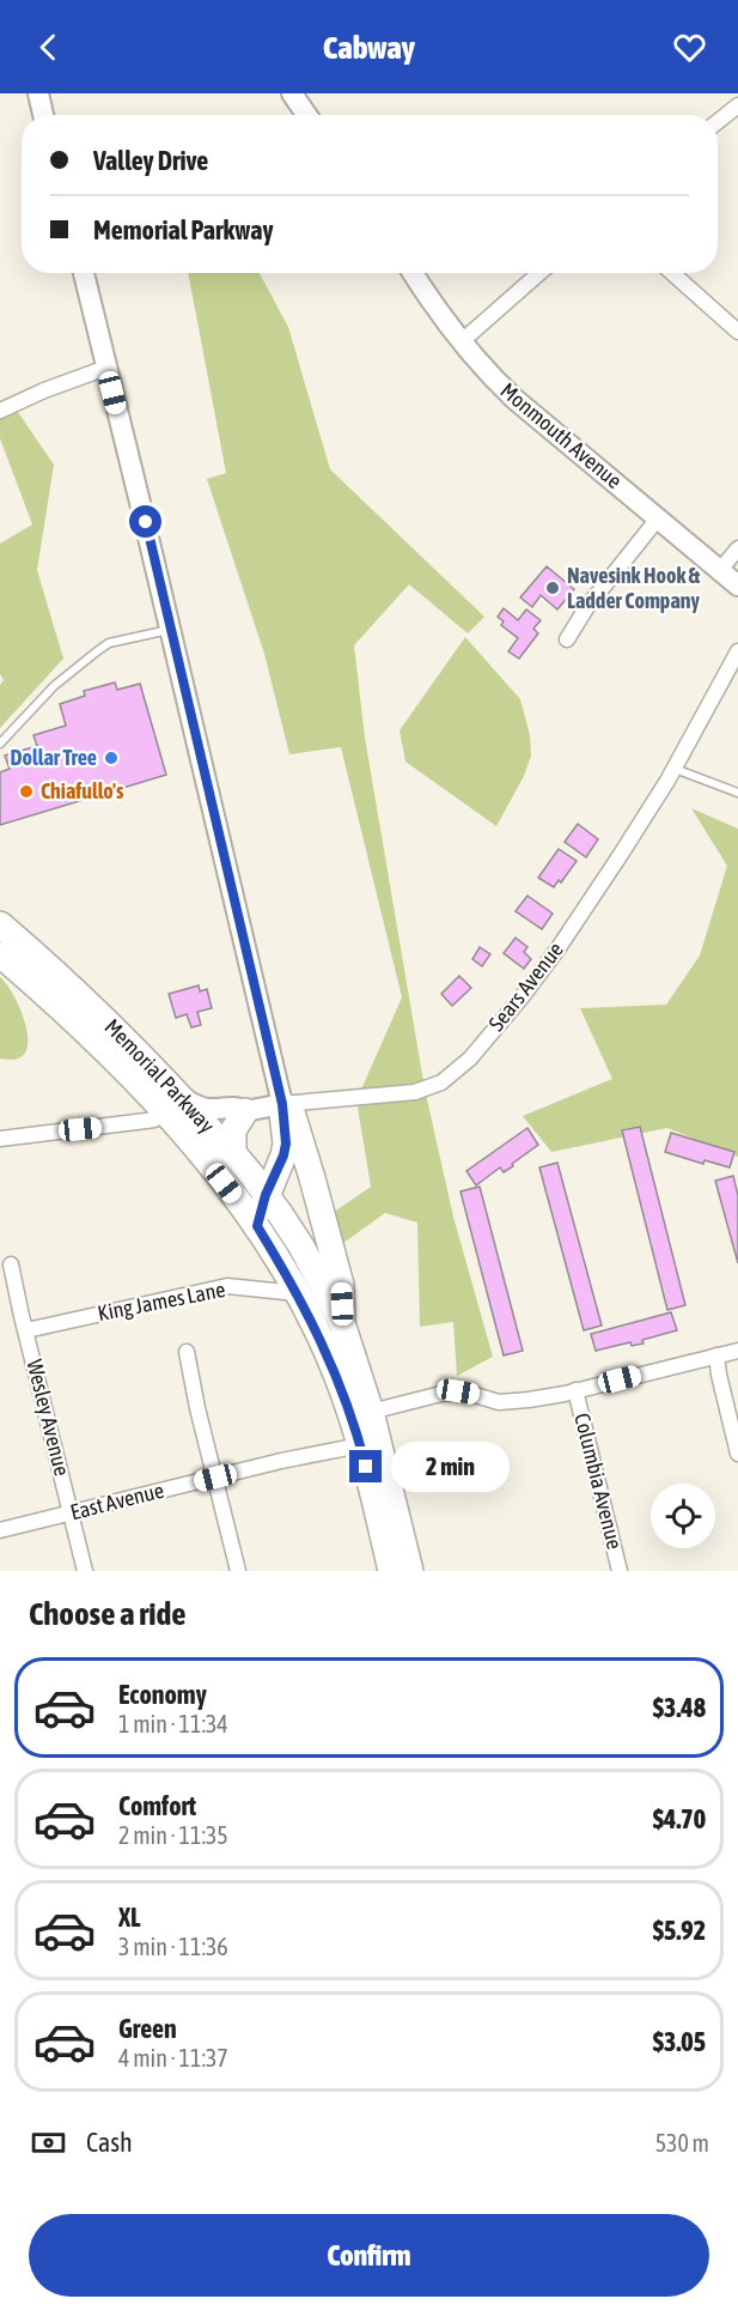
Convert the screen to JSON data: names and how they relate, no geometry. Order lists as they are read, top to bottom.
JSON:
{
  "streets": {
    "highway": ["Memorial Parkway"],
    "street": [
      "Monmouth Avenue",
      "Sears Avenue",
      "King James Lane",
      "Wesley Avenue",
      "Columbia Avenue",
      "East Avenue"
    ]
  },
  "crossings": [
    ["Sears Avenue", "Memorial Parkway"],
    ["Memorial Parkway", "King James Lane"],
    ["Memorial Parkway", "East Avenue"],
    ["King James Lane", "Wesley Avenue"],
    ["Wesley Avenue", "East Avenue"]
  ],
  "places": ["Navesink Hook & Ladder Company", "Dollar Tree", "Chiafullo's"],
  "page": {
    "header": "Cabway",
    "banner": ["Valley Drive", "Memorial Parkway"],
    "bubble": "2 min",
    "heading": "Choose a ride",
    "list": [
      {
        "name": "Economy",
        "note": "1 min · 11:34",
        "value": "$3.48"
      },
      {
        "name": "Comfort",
        "note": "2 min · 11:35",
        "value": "$4.70"
      },
      {
        "name": "XL",
        "note": "3 min · 11:36",
        "value": "$5.92"
      },
      {
        "name": "Green",
        "note": "4 min · 11:37",
        "value": "$3.05"
      }
    ],
    "pay": ["Cash", "530 m"],
    "buttons": "Confirm"
  }
}
